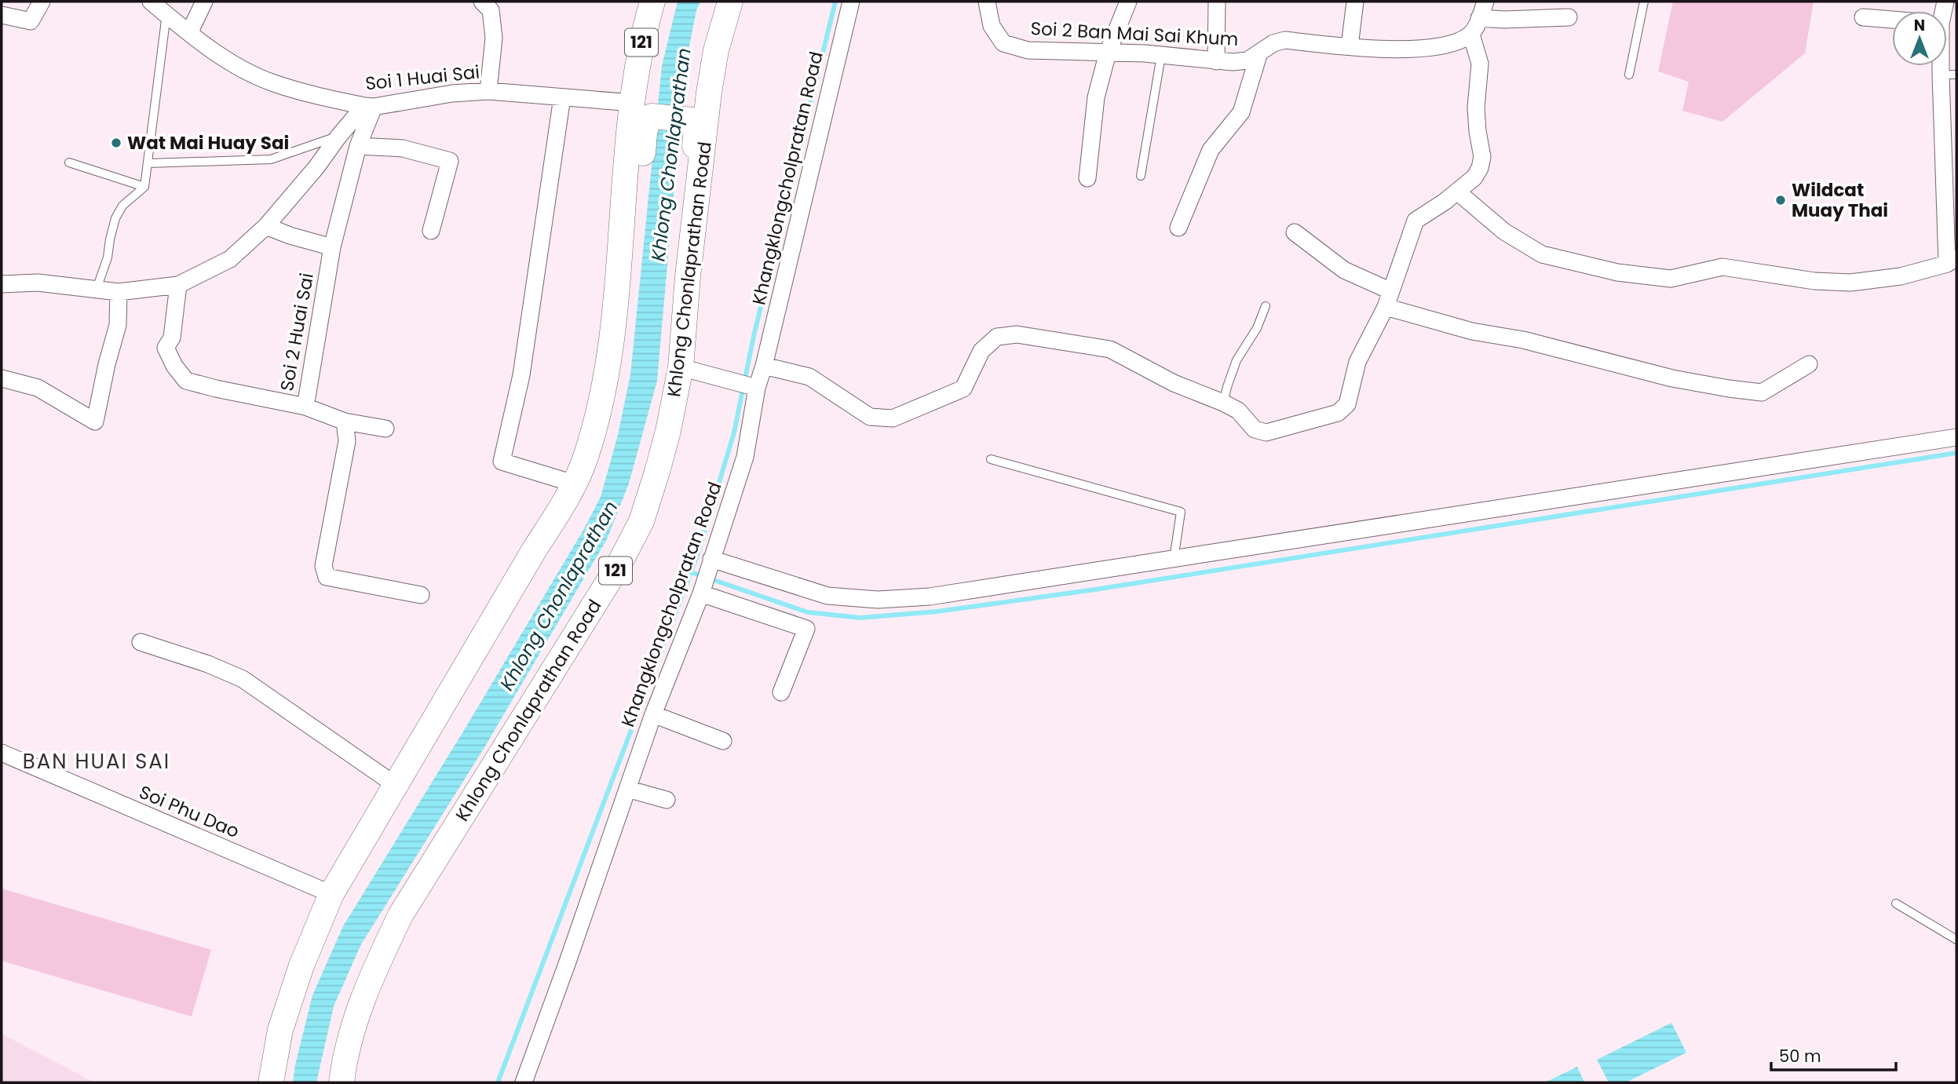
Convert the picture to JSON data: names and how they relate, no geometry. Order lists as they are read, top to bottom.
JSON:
{
  "streets": {
    "main road": ["121", "Khlong Chonlaprathan Road"],
    "street": [
      "Soi 2 Ban Mai Sai Khum",
      "Soi 1 Huai Sai",
      "Khangklongcholpratan Road",
      "Soi 2 Huai Sai",
      "Soi Phu Dao"
    ]
  },
  "crossings": [
    ["121", "Soi 1 Huai Sai"],
    ["121", "Soi Phu Dao"],
    ["Soi 1 Huai Sai", "Soi 2 Huai Sai"]
  ],
  "districts": ["BAN HUAI SAI"],
  "water": ["Khlong Chonlaprathan"],
  "places": ["Wat Mai Huay Sai", "Wildcat Muay Thai"],
  "scale_bar": "50 m",
  "north": "top"
}
